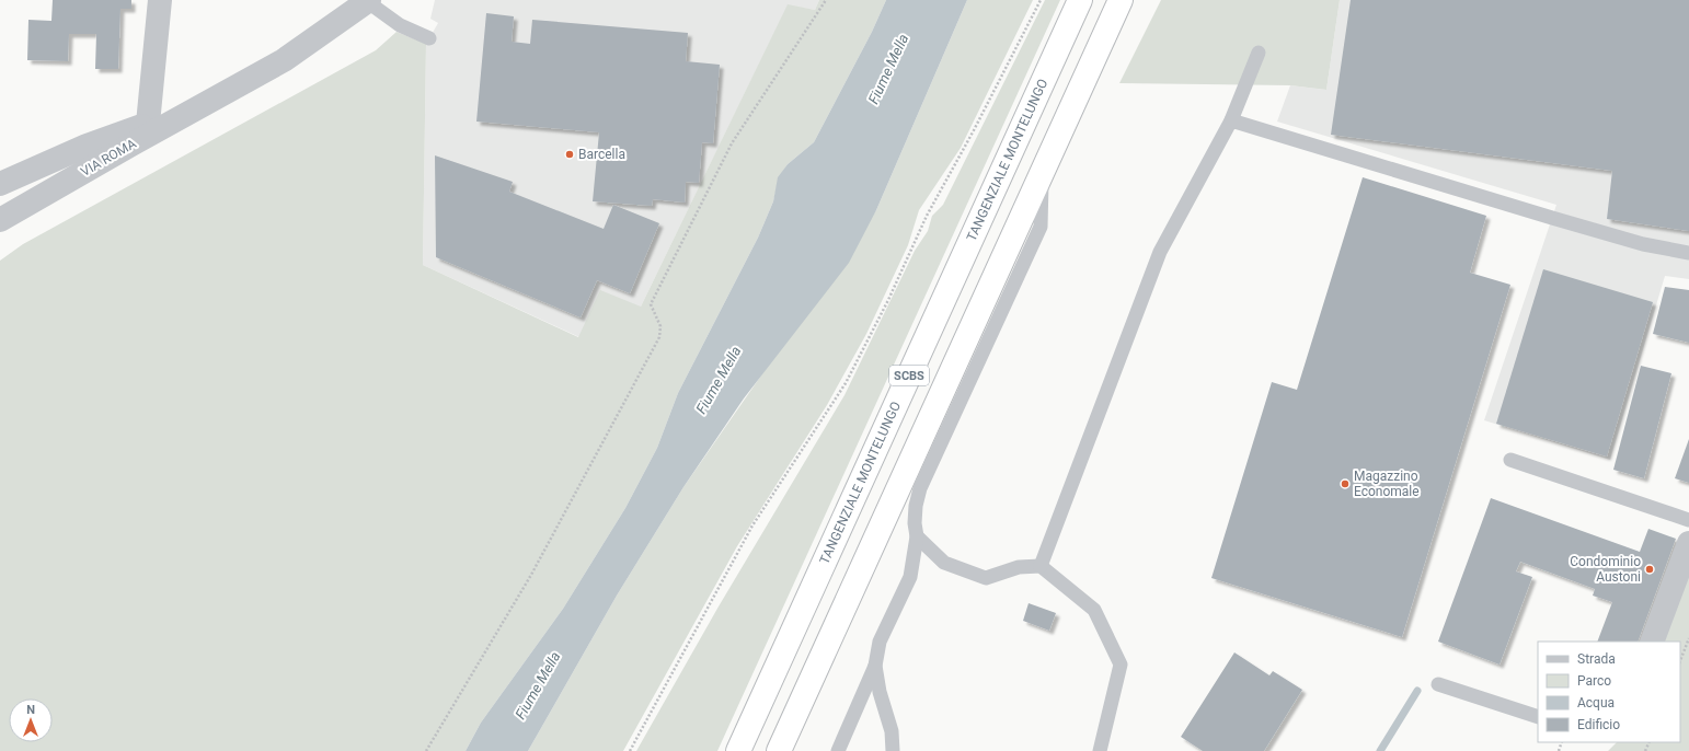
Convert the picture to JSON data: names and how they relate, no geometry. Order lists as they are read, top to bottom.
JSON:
{
  "streets": {
    "highway": ["TANGENZIALE MONTELUNGO", "SCBS"],
    "street": ["VIA ROMA"]
  },
  "water": ["Fiume Mella"],
  "places": ["Barcella", "Magazzino Economale", "Condominio Austoni"],
  "legend": [
    "Strada",
    "Parco",
    "Acqua",
    "Edificio"
  ],
  "north": "top"
}
